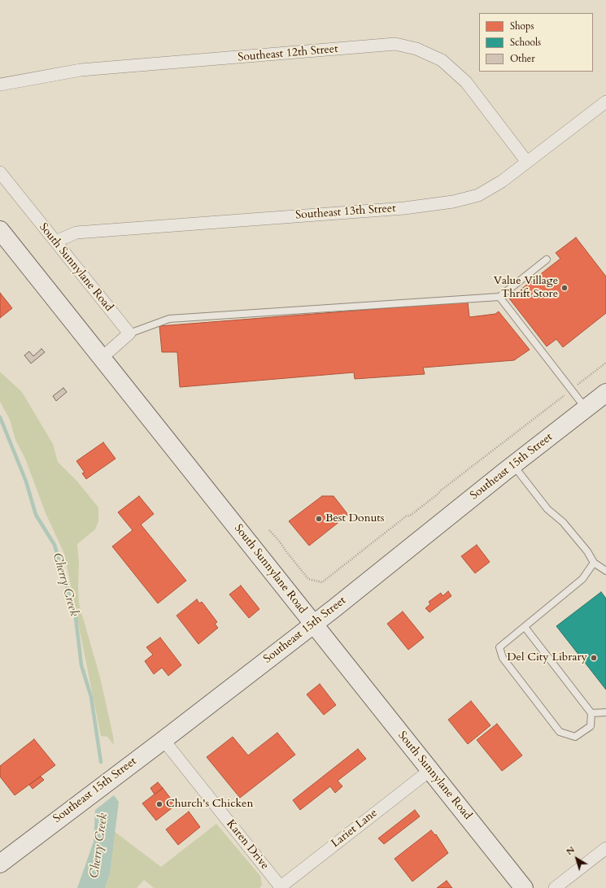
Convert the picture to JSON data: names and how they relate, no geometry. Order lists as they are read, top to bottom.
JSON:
{
  "streets": {
    "main road": ["South Sunnylane Road", "Southeast 15th Street"],
    "street": [
      "Southeast 12th Street",
      "Southeast 13th Street",
      "Lariet Lane",
      "Karen Drive"
    ]
  },
  "crossings": [
    ["Southeast 12th Street", "Southeast 13th Street"],
    ["Southeast 13th Street", "South Sunnylane Road"],
    ["South Sunnylane Road", "Southeast 15th Street"],
    ["South Sunnylane Road", "Lariet Lane"],
    ["Southeast 15th Street", "Karen Drive"],
    ["Lariet Lane", "Karen Drive"]
  ],
  "water": ["Cherry Creek"],
  "places": [
    "Value Village Thrift Store",
    "Best Donuts",
    "Del City Library",
    "Church's Chicken"
  ],
  "legend": ["Shops", "Schools", "Other"],
  "north": "top left"
}
